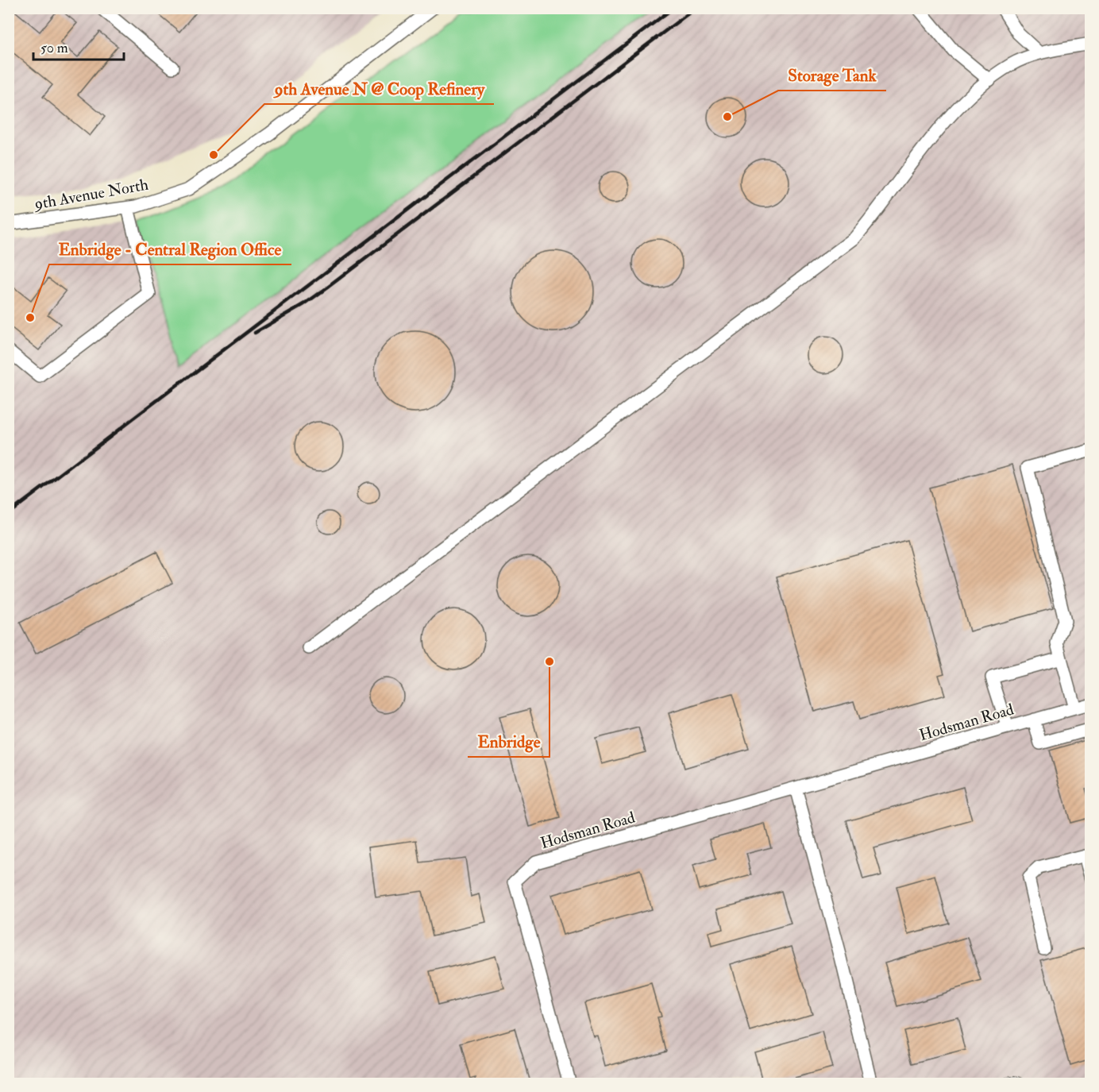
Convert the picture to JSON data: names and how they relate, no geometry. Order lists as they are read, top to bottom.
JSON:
{
  "streets": {
    "street": ["9th Avenue North", "Hodsman Road"]
  },
  "places": [
    "Storage Tank",
    "9th Avenue N @ Coop Refinery",
    "Enbridge - Central Region Office",
    "Enbridge"
  ],
  "scale_bar": "50 m"
}
